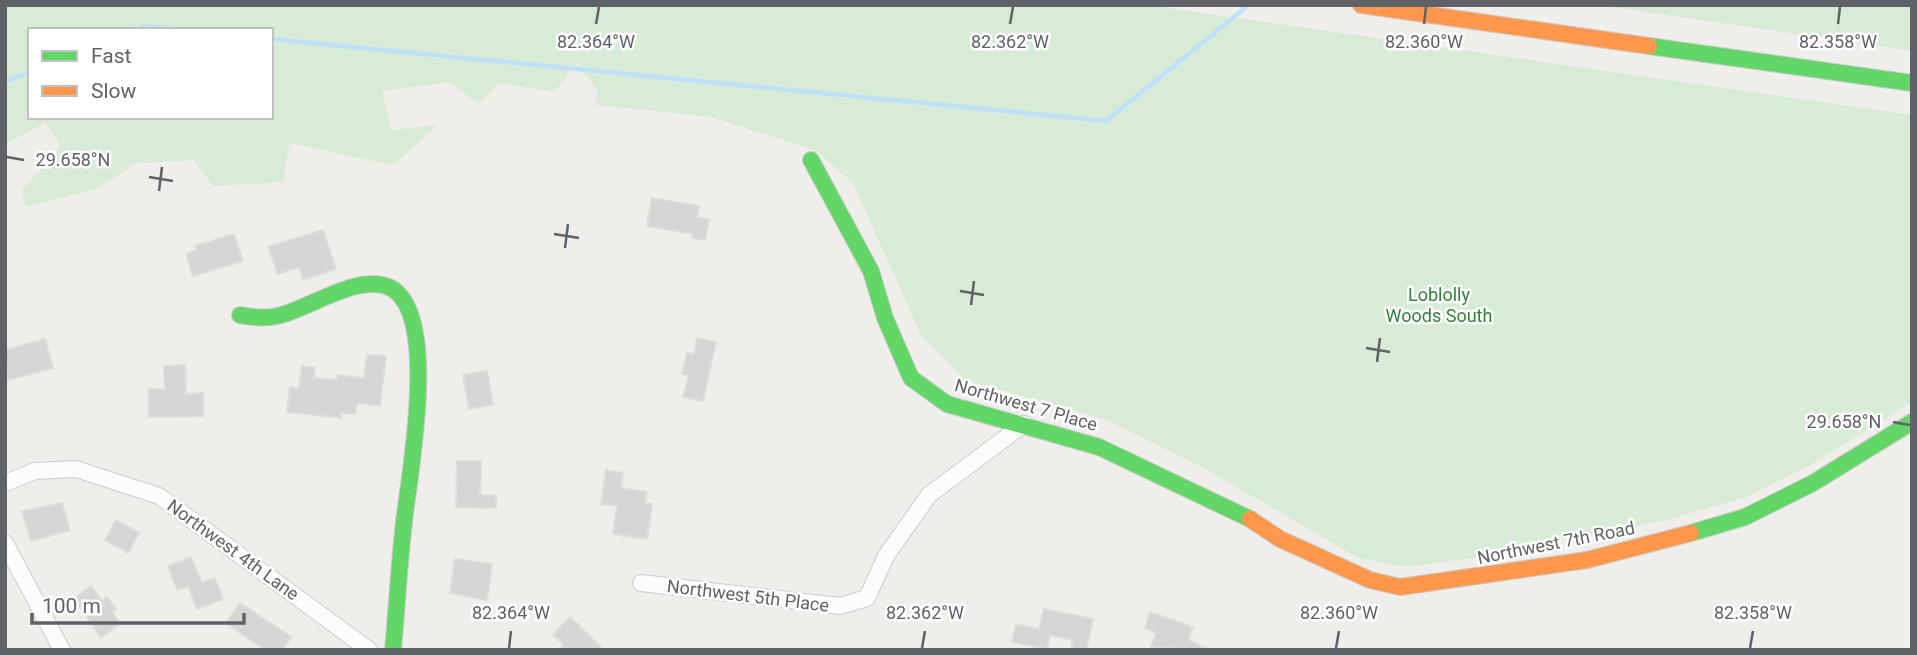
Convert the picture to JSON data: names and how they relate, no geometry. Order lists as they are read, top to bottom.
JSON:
{
  "streets": {
    "street": [
      "Northwest 7 Place",
      "Northwest 7th Road",
      "Northwest 4th Lane",
      "Northwest 5th Place"
    ]
  },
  "crossings": [
    ["Northwest 7 Place", "Northwest 7th Road"],
    ["Northwest 7 Place", "Northwest 5th Place"]
  ],
  "parks": ["Loblolly Woods South"],
  "legend": ["Fast", "Slow"],
  "scale_bar": "100 m",
  "coordinates": [
    "82.364°W",
    "82.362°W",
    "82.360°W",
    "82.358°W",
    "29.658°N"
  ]
}
